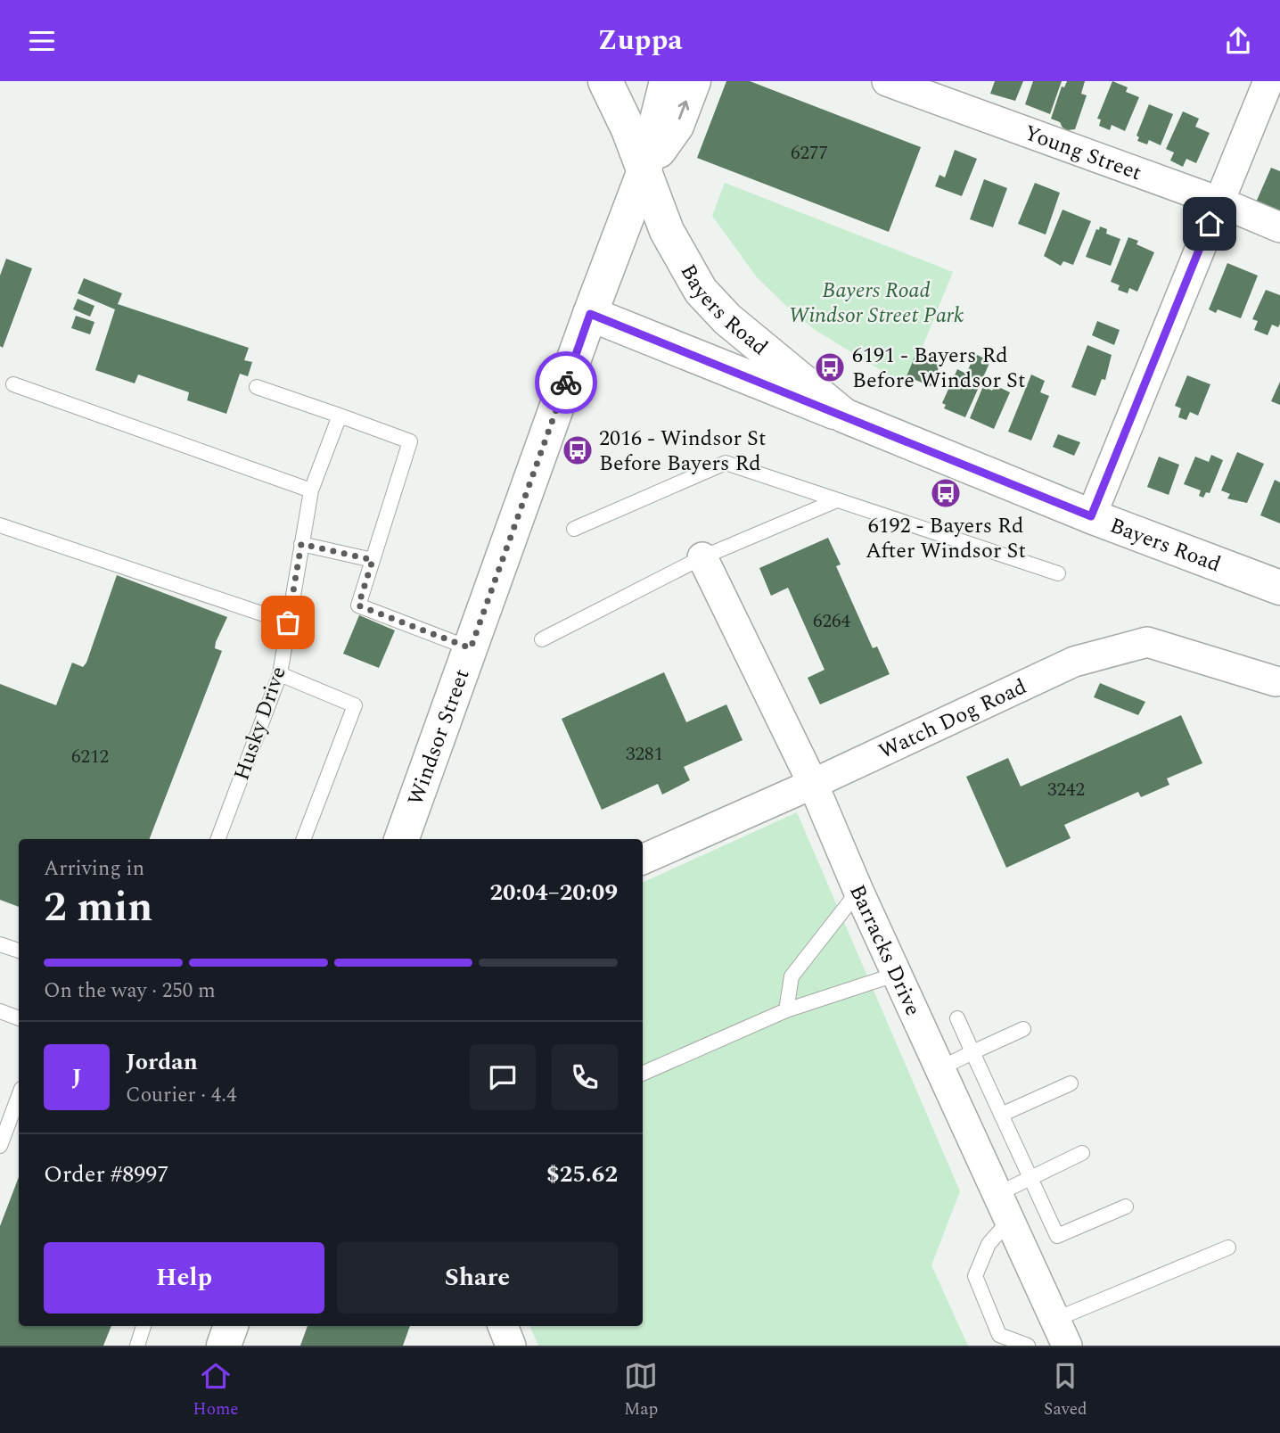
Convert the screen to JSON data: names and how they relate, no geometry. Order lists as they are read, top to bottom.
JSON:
{
  "streets": {
    "street": [
      "Young Street",
      "Bayers Road",
      "Watch Dog Road",
      "Windsor Street",
      "Barracks Drive"
    ],
    "lane": ["Husky Drive"]
  },
  "crossings": [
    ["Bayers Road", "Windsor Street"],
    ["Watch Dog Road", "Barracks Drive"]
  ],
  "parks": ["Bayers Road Windsor Street Park"],
  "places": {
    "bus stop": ["6191 - Bayers Rd Before Windsor St", "2016 - Windsor St Before Bayers Rd", "6192 - Bayers Rd After Windsor St"]
  },
  "house_numbers": [
    "6277",
    "6264",
    "3281",
    "6212",
    "3242"
  ],
  "page": {
    "header": "Zuppa",
    "heading": ["2 min", "Arriving in", "20:04–20:09"],
    "panel": [
      "Jordan",
      "Courier · 4.4",
      "Order #8997",
      "$25.62"
    ],
    "bar": "On the way · 250 m",
    "round": "J",
    "buttons": ["Help", "Share"],
    "tabs": ["Home", "Map", "Saved"]
  }
}
